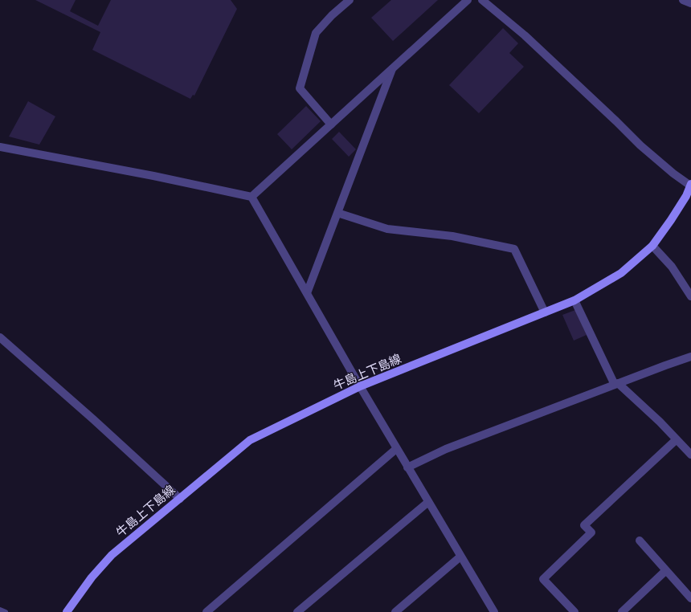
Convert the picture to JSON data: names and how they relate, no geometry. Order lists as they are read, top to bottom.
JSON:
{
  "streets": {
    "main road": ["牛島上下島線"]
  }
}
